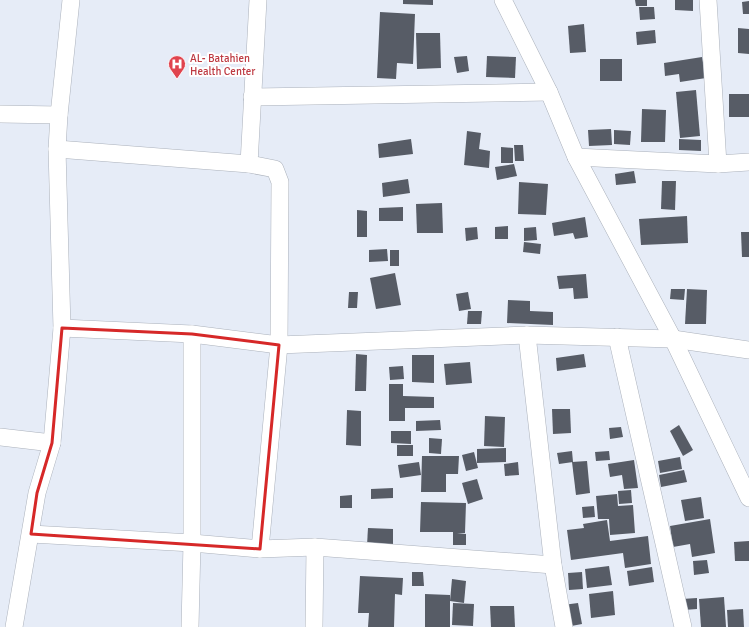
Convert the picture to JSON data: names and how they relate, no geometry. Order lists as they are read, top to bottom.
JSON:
{
  "places": {
    "hospital": ["AL- Batahien Health Center"]
  }
}
